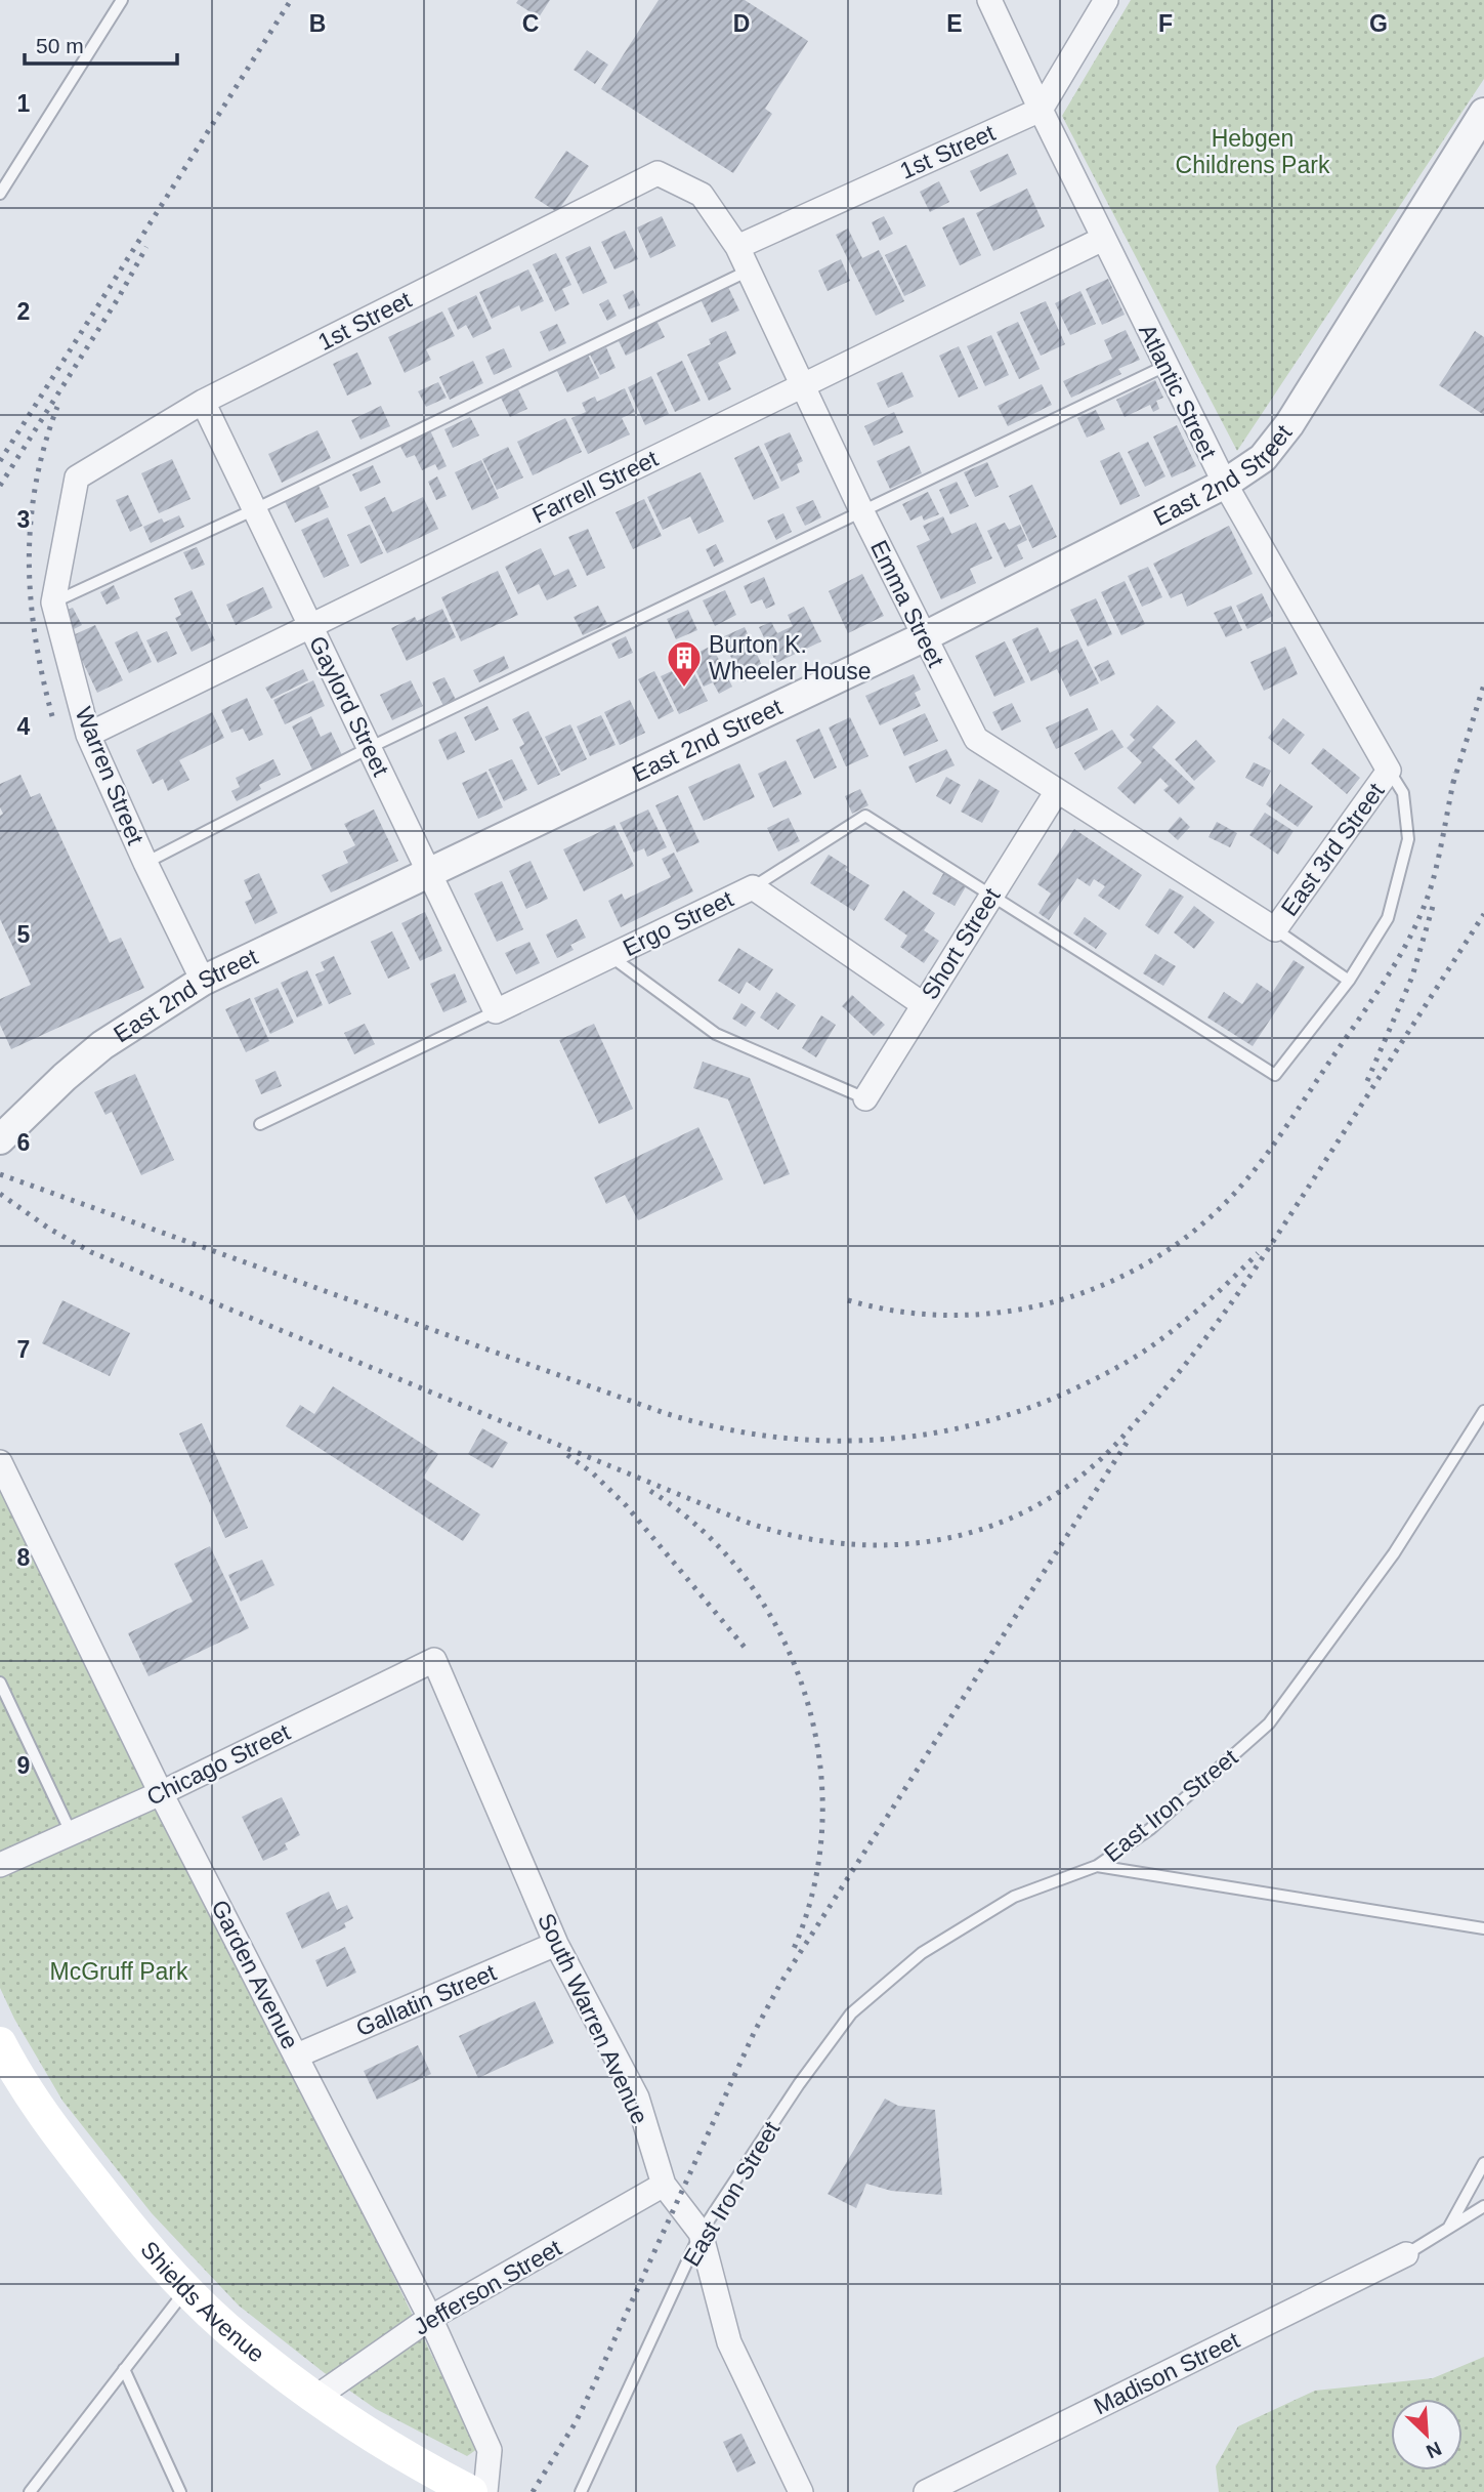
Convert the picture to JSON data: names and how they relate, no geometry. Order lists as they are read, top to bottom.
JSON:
{
  "streets": {
    "main road": ["Shields Avenue"],
    "street": [
      "1st Street",
      "Atlantic Street",
      "East 2nd Street",
      "Farrell Street",
      "Emma Street",
      "Gaylord Street",
      "Warren Street",
      "East 3rd Street",
      "Ergo Street",
      "Short Street",
      "Chicago Street",
      "Garden Avenue",
      "Gallatin Street",
      "South Warren Avenue",
      "Jefferson Street",
      "Madison Street"
    ],
    "lane": ["East Iron Street"]
  },
  "crossings": [
    ["1st Street", "Atlantic Street"],
    ["1st Street", "Emma Street"],
    ["1st Street", "Gaylord Street"],
    ["1st Street", "Warren Street"],
    ["Atlantic Street", "East 2nd Street"],
    ["Atlantic Street", "Farrell Street"],
    ["Atlantic Street", "East 3rd Street"],
    ["East 2nd Street", "Emma Street"],
    ["East 2nd Street", "Gaylord Street"],
    ["East 2nd Street", "Warren Street"],
    ["Farrell Street", "Emma Street"],
    ["Farrell Street", "Gaylord Street"],
    ["Farrell Street", "Warren Street"],
    ["Emma Street", "East 3rd Street"],
    ["Emma Street", "Short Street"],
    ["Gaylord Street", "Ergo Street"],
    ["Ergo Street", "Short Street"],
    ["Chicago Street", "Garden Avenue"],
    ["Chicago Street", "South Warren Avenue"],
    ["East Iron Street", "South Warren Avenue"],
    ["Garden Avenue", "Gallatin Street"],
    ["Garden Avenue", "Jefferson Street"],
    ["Gallatin Street", "South Warren Avenue"],
    ["South Warren Avenue", "Jefferson Street"],
    ["Jefferson Street", "Shields Avenue"]
  ],
  "parks": ["Hebgen Childrens Park", "McGruff Park"],
  "places": {
    "building": ["Burton K. Wheeler House"]
  },
  "scale_bar": "50 m",
  "north": "bottom right",
  "grid": {
    "columns": [
      "B",
      "C",
      "D",
      "E",
      "F",
      "G"
    ],
    "rows": [
      "1",
      "2",
      "3",
      "4",
      "5",
      "6",
      "7",
      "8",
      "9"
    ]
  }
}
